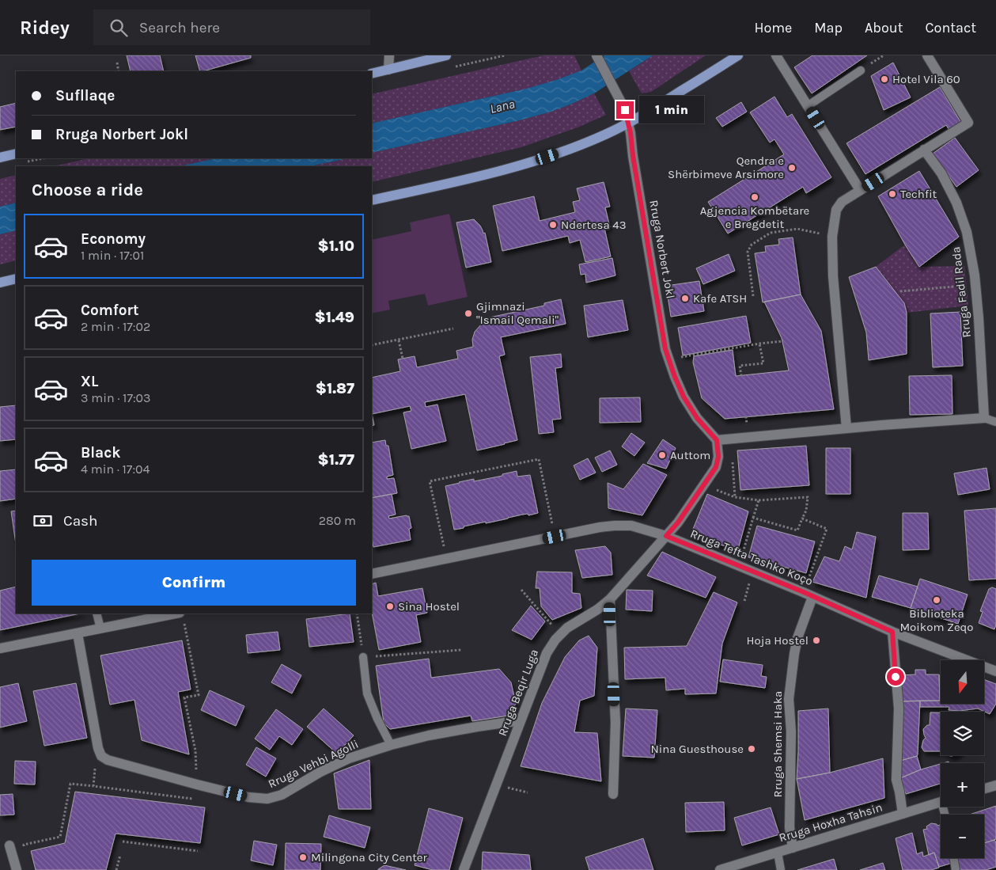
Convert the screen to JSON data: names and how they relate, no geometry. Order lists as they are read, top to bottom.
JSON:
{
  "streets": {
    "street": [
      "Rruga Norbert Jokl",
      "Rruga Fadil Rada",
      "Rruga Tefta Tashko Koço",
      "Rruga Beqir Luga",
      "Rruga Shemsi Haka",
      "Rruga Vehbi Agolli",
      "Rruga Hoxha Tahsin"
    ]
  },
  "crossings": [
    ["Rruga Norbert Jokl", "Rruga Beqir Luga"],
    ["Rruga Tefta Tashko Koço", "Rruga Beqir Luga"],
    ["Rruga Tefta Tashko Koço", "Rruga Shemsi Haka"],
    ["Rruga Beqir Luga", "Rruga Vehbi Agolli"],
    ["Rruga Shemsi Haka", "Rruga Hoxha Tahsin"]
  ],
  "water": ["Lana"],
  "places": [
    "Hotel Vila 60",
    "Qendra e Shërbimeve Arsimore",
    "Techfit",
    "Agjencia Kombëtare e Bregdetit",
    "Ndertesa 43",
    "Kafe ATSH",
    "Gjimnazi \"Ismail Qemali\"",
    "Auttom",
    "Biblioteka Moikom Zeqo",
    "Sina Hostel",
    "Hoja Hostel",
    "Nina Guesthouse",
    "Milingona City Center"
  ],
  "north": "bottom",
  "page": {
    "header": "Ridey",
    "search": "Search here",
    "nav": [
      "Home",
      "Map",
      "About",
      "Contact"
    ],
    "banner": ["Sufllaqe", "Rruga Norbert Jokl"],
    "bubble": "1 min",
    "heading": "Choose a ride",
    "list": [
      {
        "name": "Economy",
        "note": "1 min · 17:01",
        "value": "$1.10"
      },
      {
        "name": "Comfort",
        "note": "2 min · 17:02",
        "value": "$1.49"
      },
      {
        "name": "XL",
        "note": "3 min · 17:03",
        "value": "$1.87"
      },
      {
        "name": "Black",
        "note": "4 min · 17:04",
        "value": "$1.77"
      }
    ],
    "pay": ["Cash", "280 m"],
    "buttons": "Confirm",
    "map_buttons": ["+", "−"]
  }
}
